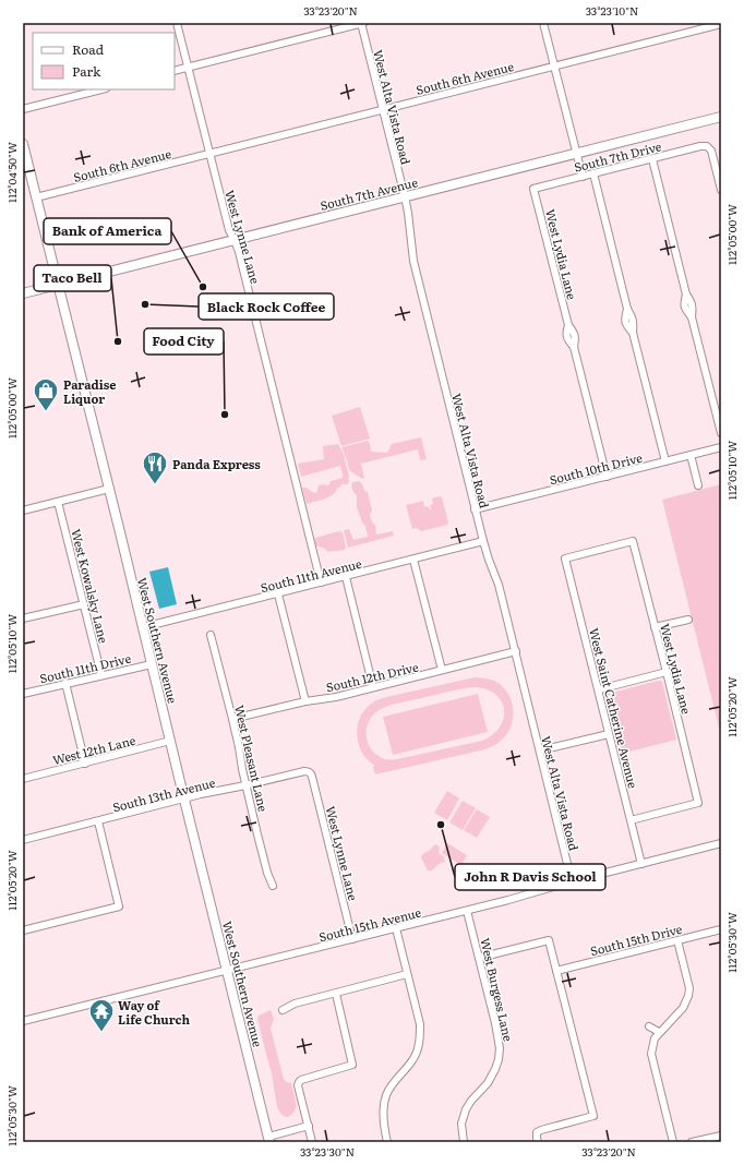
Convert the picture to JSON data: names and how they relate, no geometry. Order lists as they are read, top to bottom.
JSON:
{
  "streets": {
    "main road": ["South 7th Avenue", "West Southern Avenue"],
    "street": [
      "South 6th Avenue",
      "West Alta Vista Road",
      "South 7th Drive",
      "West Lynne Lane",
      "West Lydia Lane",
      "South 10th Drive",
      "South 11th Avenue",
      "West Kowalsky Lane",
      "South 11th Drive",
      "South 12th Drive",
      "West Saint Catherine Avenue",
      "West 12th Lane",
      "West Pleasant Lane",
      "South 13th Avenue",
      "South 15th Avenue",
      "South 15th Drive",
      "West Burgess Lane"
    ]
  },
  "crossings": [
    ["South 6th Avenue", "West Alta Vista Road"],
    ["South 6th Avenue", "West Lynne Lane"],
    ["South 6th Avenue", "West Southern Avenue"],
    ["West Alta Vista Road", "South 7th Avenue"],
    ["West Alta Vista Road", "South 10th Drive"],
    ["West Alta Vista Road", "South 11th Avenue"],
    ["West Alta Vista Road", "South 12th Drive"],
    ["West Alta Vista Road", "South 15th Avenue"],
    ["South 7th Drive", "West Lydia Lane"],
    ["South 7th Avenue", "West Lynne Lane"],
    ["South 7th Avenue", "West Southern Avenue"],
    ["West Lynne Lane", "South 11th Avenue"],
    ["West Lynne Lane", "South 13th Avenue"],
    ["West Lynne Lane", "South 15th Avenue"],
    ["West Lydia Lane", "South 10th Drive"],
    ["West Lydia Lane", "West Saint Catherine Avenue"],
    ["South 11th Avenue", "West Southern Avenue"],
    ["West Kowalsky Lane", "South 11th Drive"],
    ["West Southern Avenue", "South 11th Drive"],
    ["West Southern Avenue", "West 12th Lane"],
    ["West Southern Avenue", "South 13th Avenue"],
    ["West Southern Avenue", "South 15th Avenue"],
    ["South 12th Drive", "West Pleasant Lane"],
    ["West Saint Catherine Avenue", "South 15th Avenue"],
    ["West Pleasant Lane", "South 13th Avenue"],
    ["South 15th Avenue", "West Burgess Lane"]
  ],
  "places": {
    "other": [
      "Bank of America",
      "Black Rock Coffee",
      "Taco Bell",
      "Food City",
      "John R Davis School"
    ],
    "shop": ["Paradise Liquor"],
    "restaurant": ["Panda Express"],
    "temple": ["Way of Life Church"]
  },
  "legend": ["Road", "Park"],
  "coordinates": [
    "33°23'20\"N",
    "33°23'10\"N",
    "112°04'50\"W",
    "112°05'00\"W",
    "112°05'10\"W",
    "112°05'20\"W",
    "112°05'30\"W",
    "33°23'30\"N"
  ]
}
